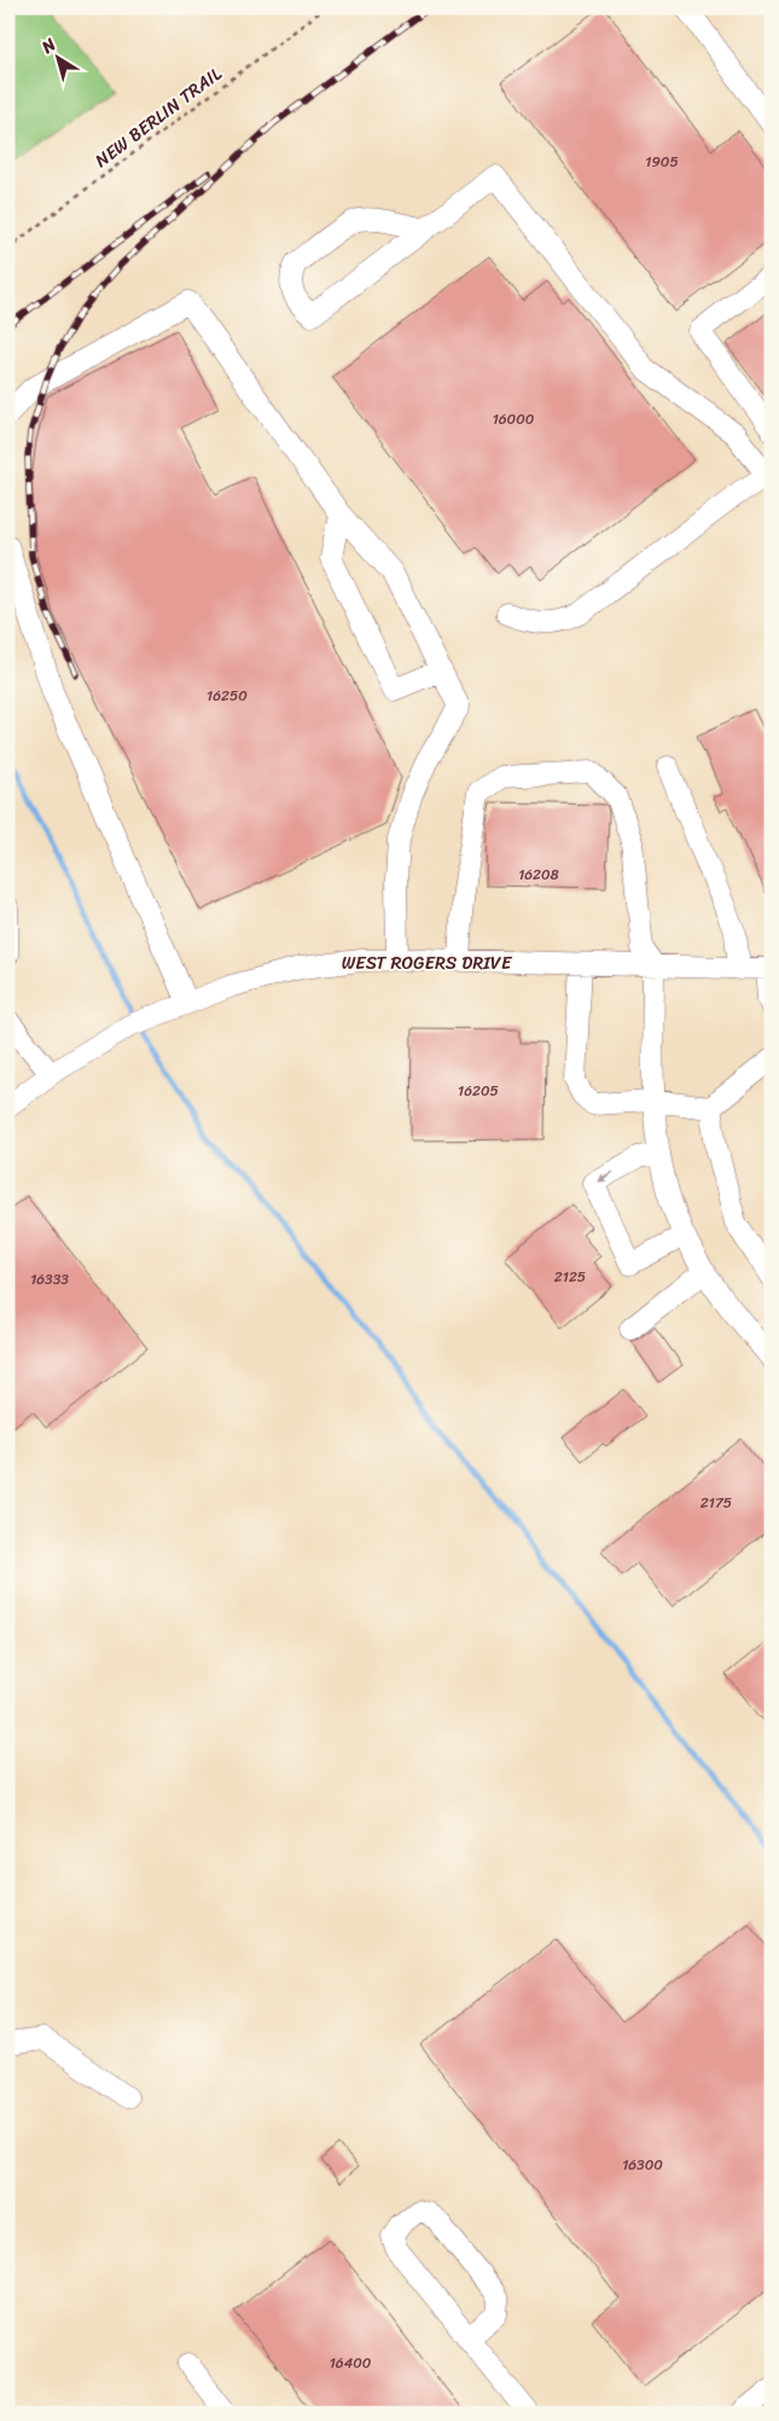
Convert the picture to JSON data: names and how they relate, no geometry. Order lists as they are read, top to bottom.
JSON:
{
  "streets": {
    "street": ["WEST ROGERS DRIVE"],
    "path": ["NEW BERLIN TRAIL"]
  },
  "house_numbers": [
    "1905",
    "16000",
    "16250",
    "16208",
    "16205",
    "2125",
    "16333",
    "2175",
    "16300",
    "16400"
  ],
  "north": "top left"
}
